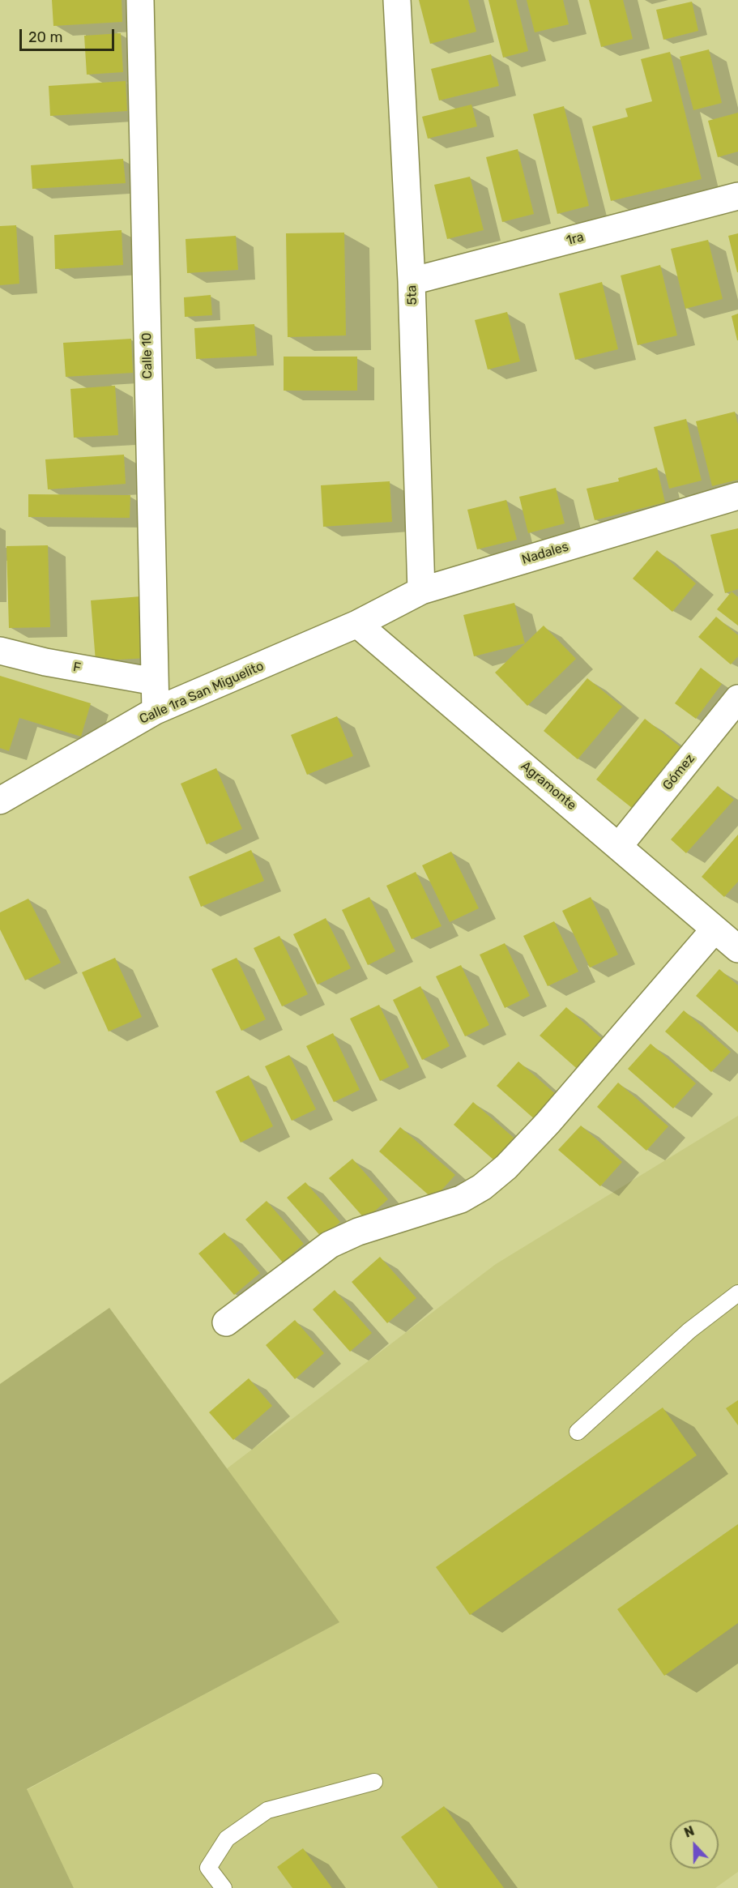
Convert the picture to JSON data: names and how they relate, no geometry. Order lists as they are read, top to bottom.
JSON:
{
  "streets": {
    "street": [
      "1ra",
      "5ta",
      "Calle 10",
      "Nadales",
      "F",
      "Calle 1ra San Miguelito",
      "Gómez",
      "Agramonte"
    ]
  },
  "crossings": [
    ["1ra", "5ta"],
    ["5ta", "Nadales"],
    ["Calle 10", "F"],
    ["Calle 10", "Calle 1ra San Miguelito"],
    ["Nadales", "Calle 1ra San Miguelito"],
    ["Nadales", "Agramonte"],
    ["Calle 1ra San Miguelito", "Agramonte"],
    ["Gómez", "Agramonte"]
  ],
  "scale_bar": "20 m",
  "north": "top"
}
